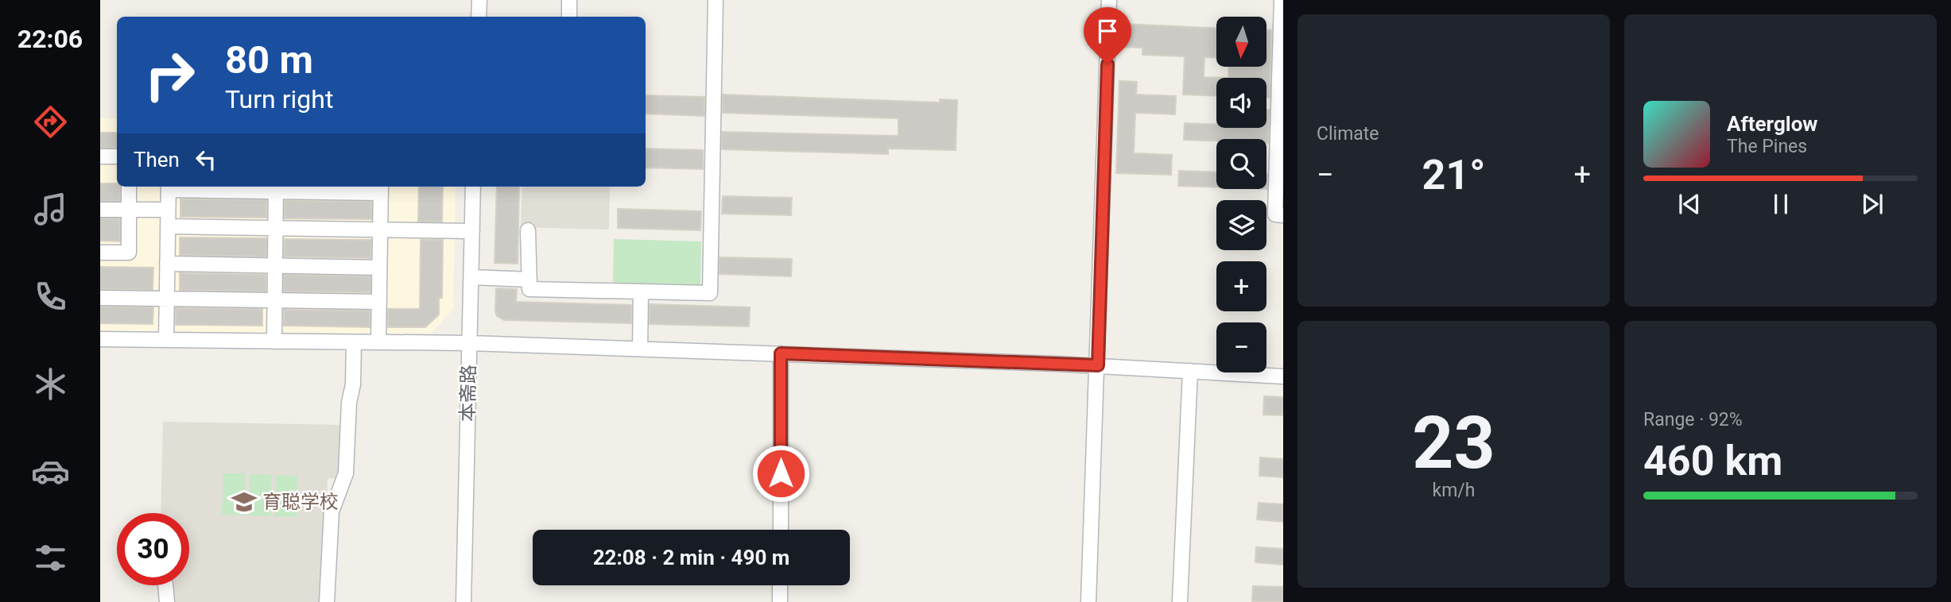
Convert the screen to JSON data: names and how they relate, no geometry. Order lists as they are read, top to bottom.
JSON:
{
  "streets": {
    "street": ["本斋路"]
  },
  "places": {
    "school or university": ["育聪学校"]
  },
  "north": "bottom",
  "page": {
    "tabs": "22:06",
    "tile": [
      "Climate",
      ["23", "km/h"],
      ["Range · 92%", "460 km"]
    ],
    "map_buttons": ["+", "−"],
    "turn": ["80 m", "Turn right"],
    "song": ["Afterglow", "The Pines"],
    "then": "Then",
    "heat": ["−", "21°", "+"],
    "limit": "30",
    "trip": "22:08 · 2 min · 490 m"
  }
}
